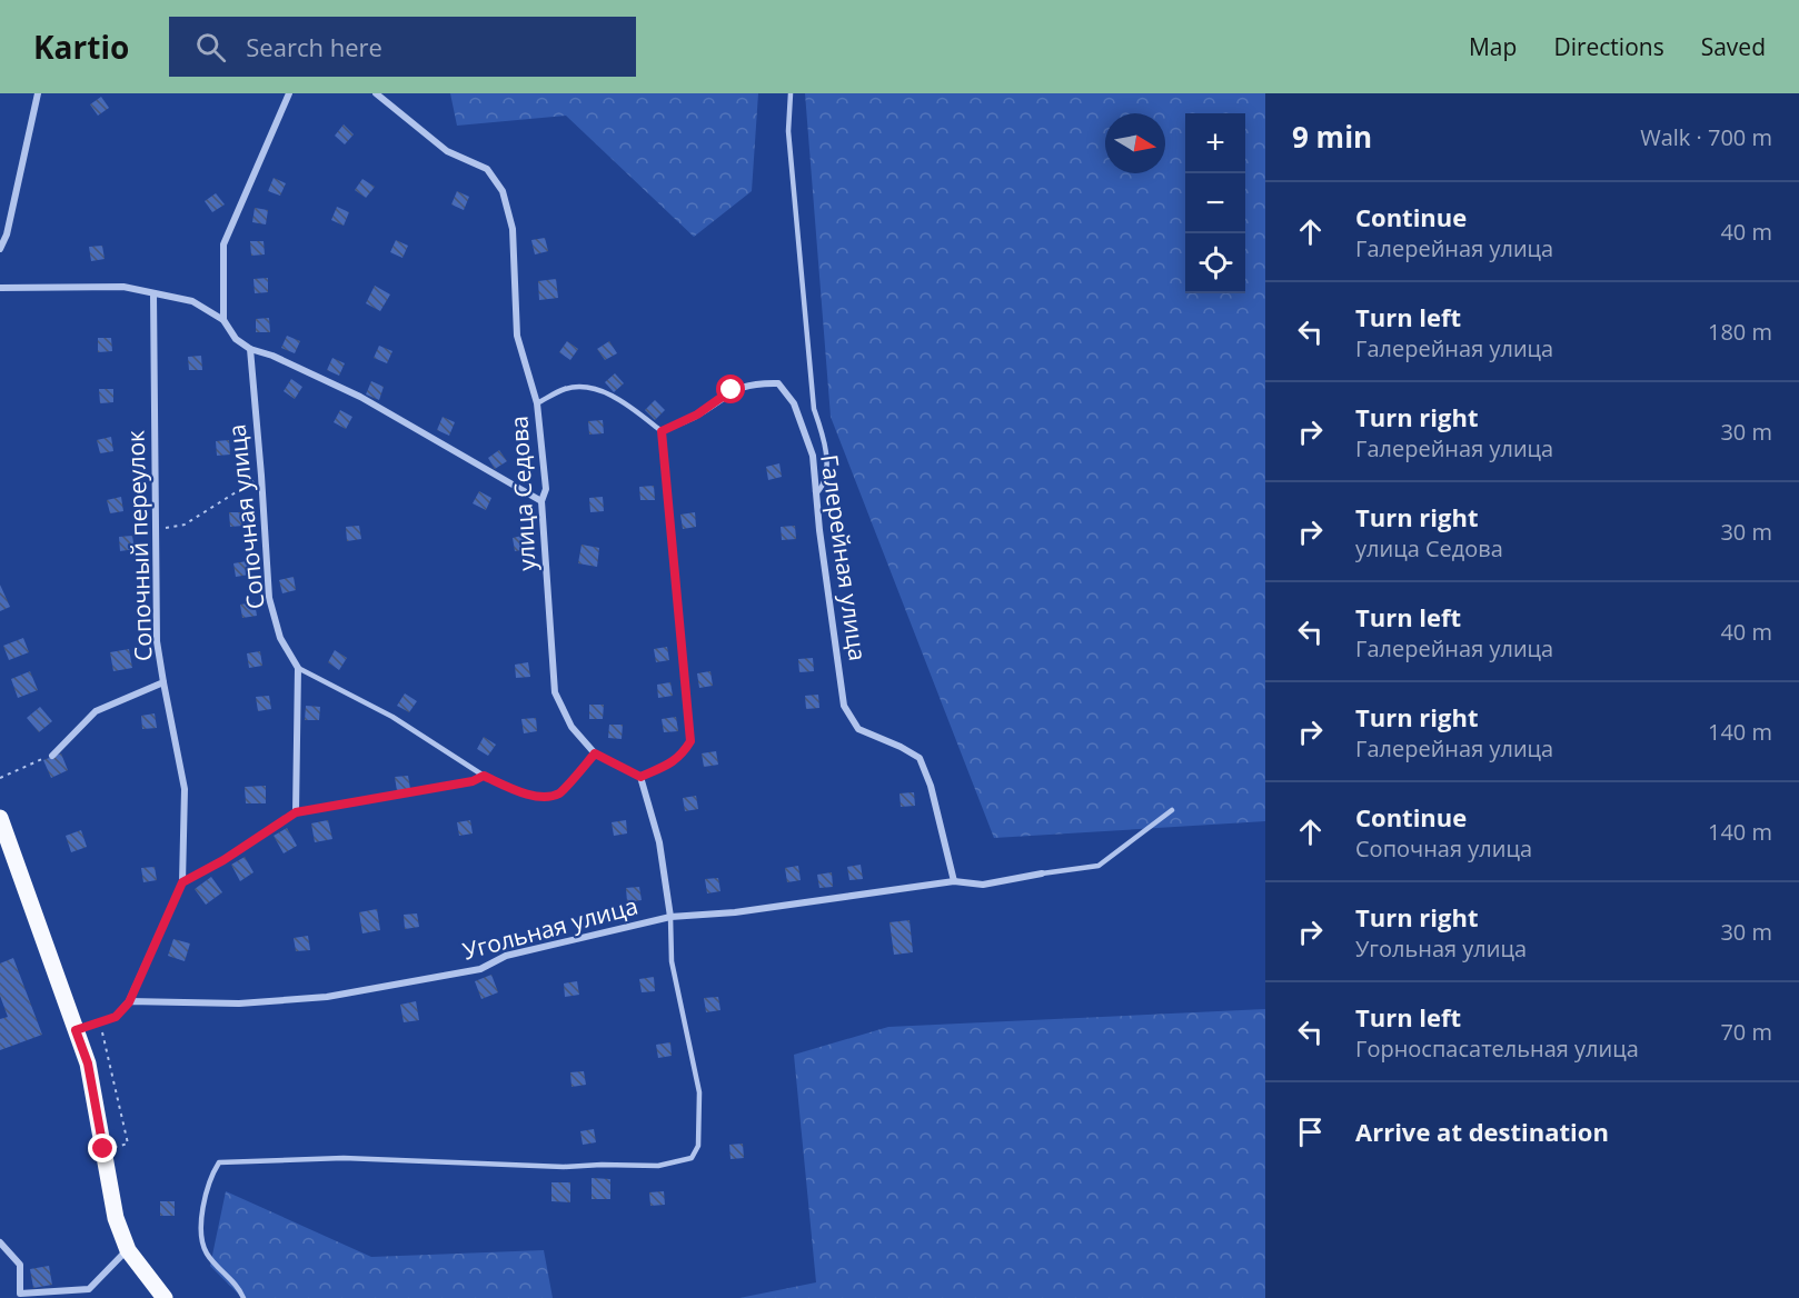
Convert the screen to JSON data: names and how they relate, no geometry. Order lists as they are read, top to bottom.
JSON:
{
  "streets": {
    "street": [
      "улица Седова",
      "Сопочная улица",
      "Сопочный переулок",
      "Галерейная улица",
      "Угольная улица"
    ]
  },
  "crossings": [
    ["Галерейная улица", "Угольная улица"]
  ],
  "north": "right",
  "page": {
    "header": "Kartio",
    "search": "Search here",
    "nav": ["Map", "Directions", "Saved"],
    "heading": ["9 min", "Walk · 700 m"],
    "map_buttons": ["+", "−"],
    "list": [
      ["Continue", "Галерейная улица", "40 m"],
      ["Turn left", "Галерейная улица", "180 m"],
      ["Turn right", "Галерейная улица", "30 m"],
      ["Turn right", "улица Седова", "30 m"],
      ["Turn left", "Галерейная улица", "40 m"],
      ["Turn right", "Галерейная улица", "140 m"],
      ["Continue", "Сопочная улица", "140 m"],
      ["Turn right", "Угольная улица", "30 m"],
      ["Turn left", "Горноспасательная улица", "70 m"],
      "Arrive at destination"
    ]
  }
}
